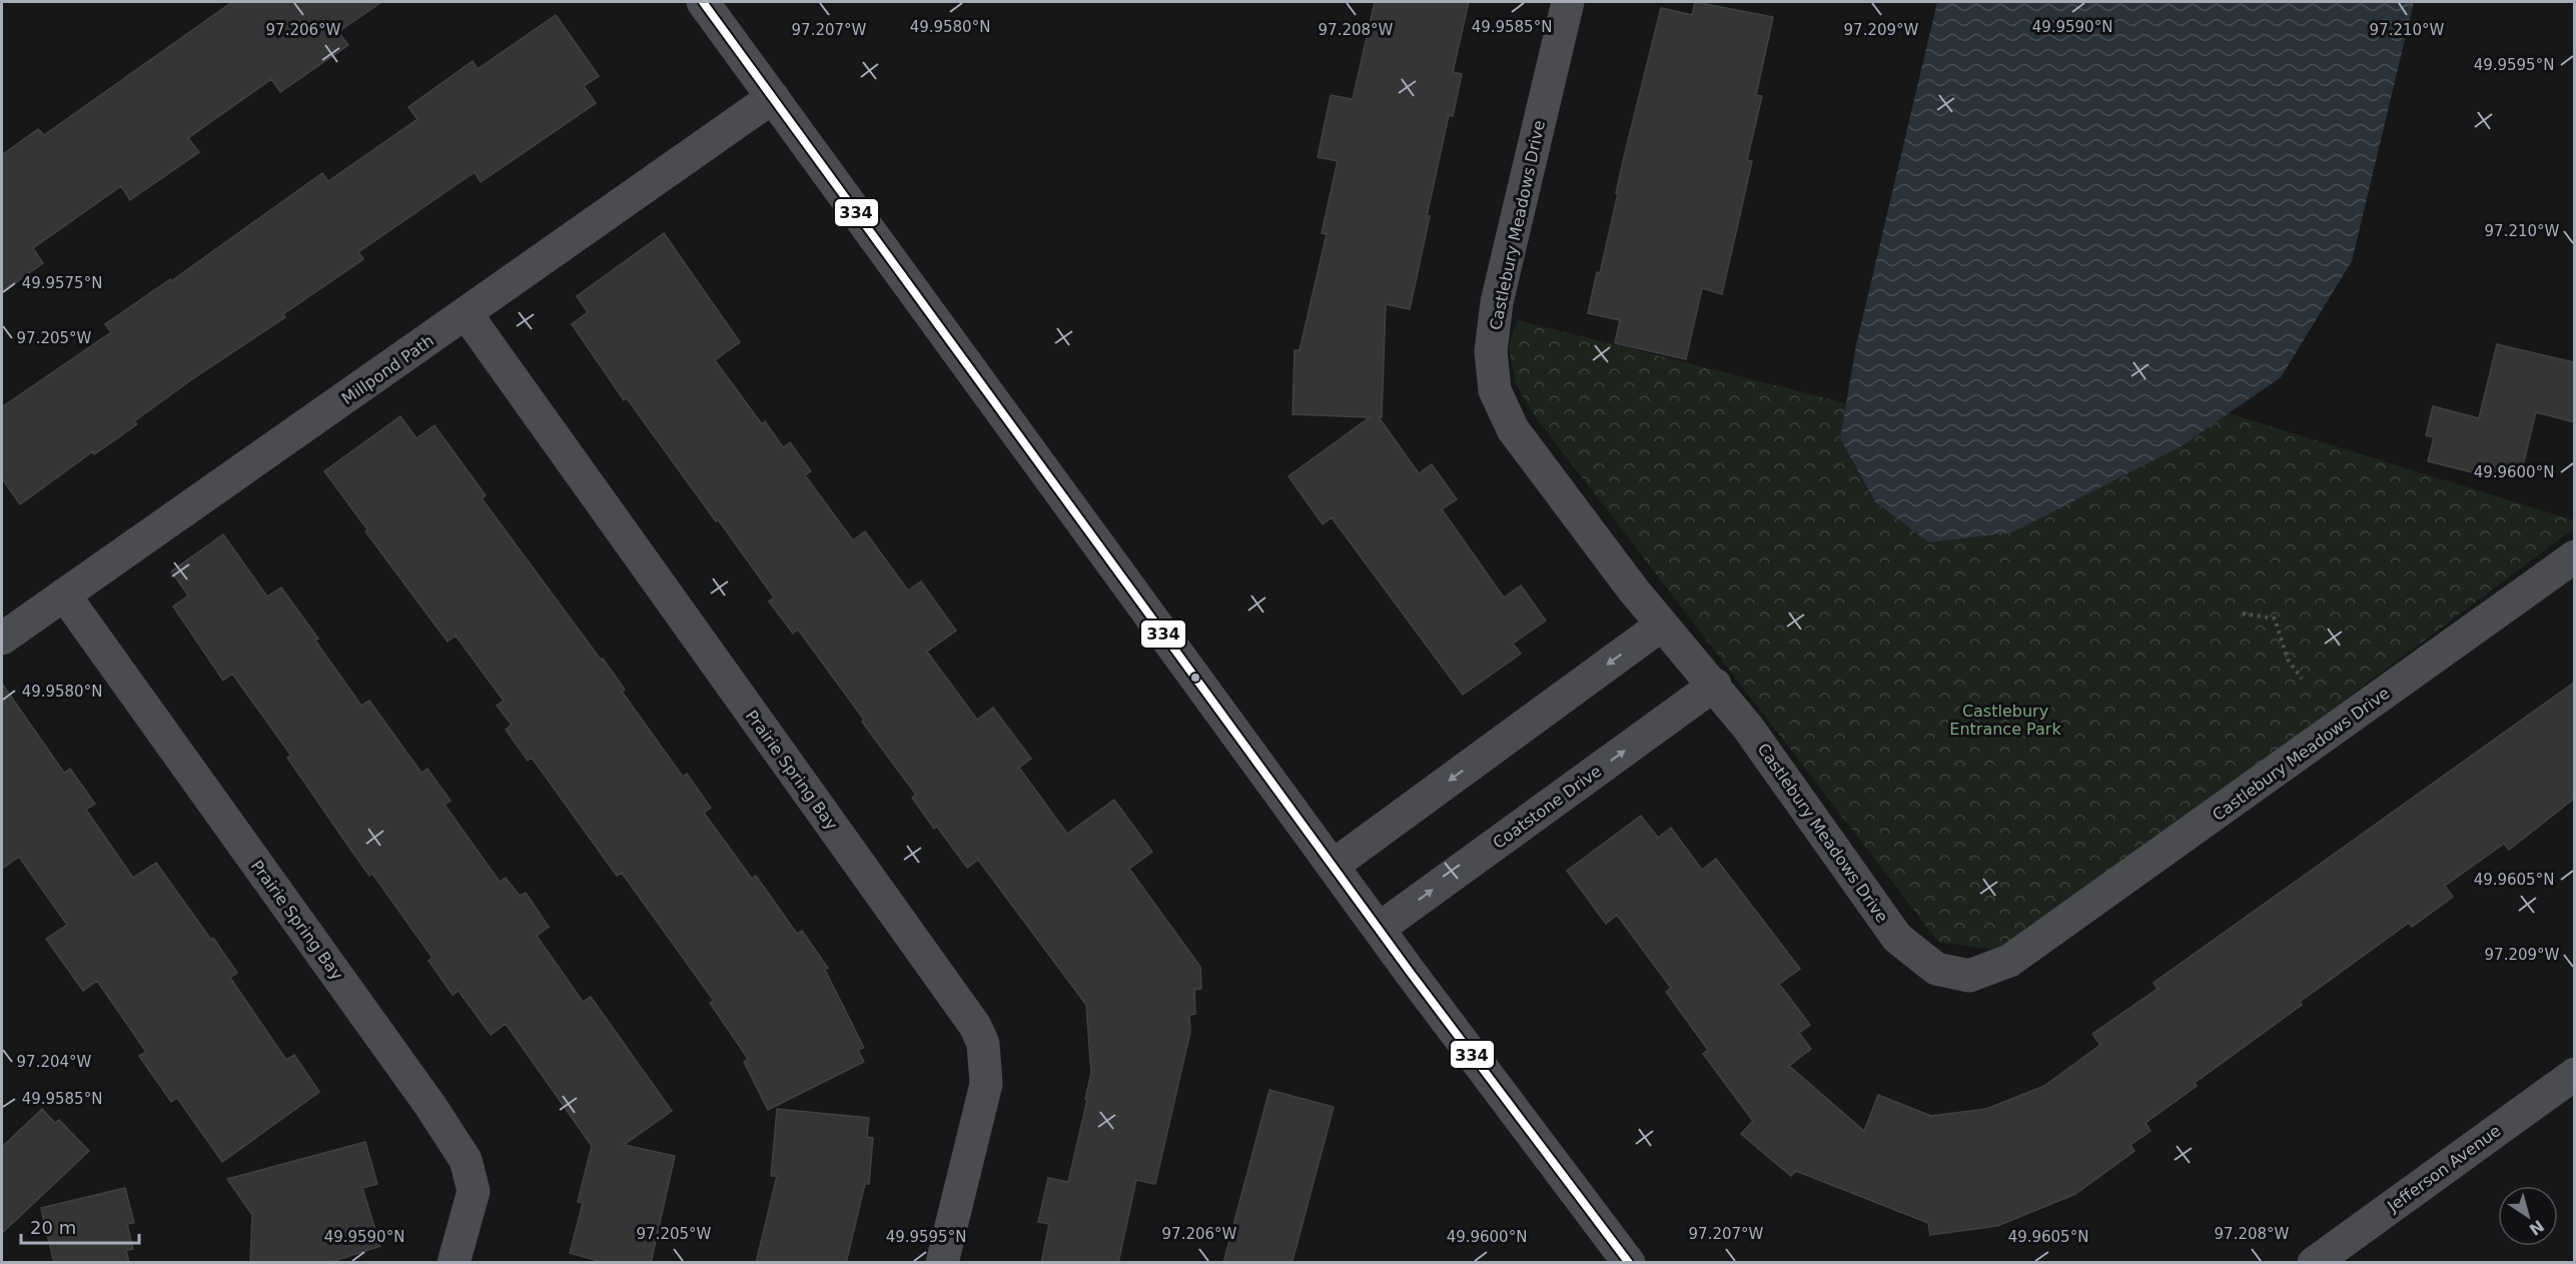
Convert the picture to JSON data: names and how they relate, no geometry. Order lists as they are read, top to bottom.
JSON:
{
  "streets": {
    "street": [
      "Castlebury Meadows Drive",
      "Millpond Path",
      "Prairie Spring Bay",
      "Coatstone Drive",
      "Jefferson Avenue"
    ]
  },
  "crossings": [
    ["Castlebury Meadows Drive", "Coatstone Drive"],
    ["Millpond Path", "Prairie Spring Bay"]
  ],
  "parks": ["Castlebury Entrance Park"],
  "lines": ["transit line 334"],
  "scale_bar": "20 m",
  "north": "bottom right",
  "coordinates": [
    "49.9580°N",
    "49.9585°N",
    "49.9590°N",
    "97.206°W",
    "97.207°W",
    "97.208°W",
    "97.209°W",
    "97.210°W",
    "49.9595°N",
    "49.9575°N",
    "97.205°W",
    "49.9600°N",
    "49.9605°N",
    "97.204°W"
  ]
}
